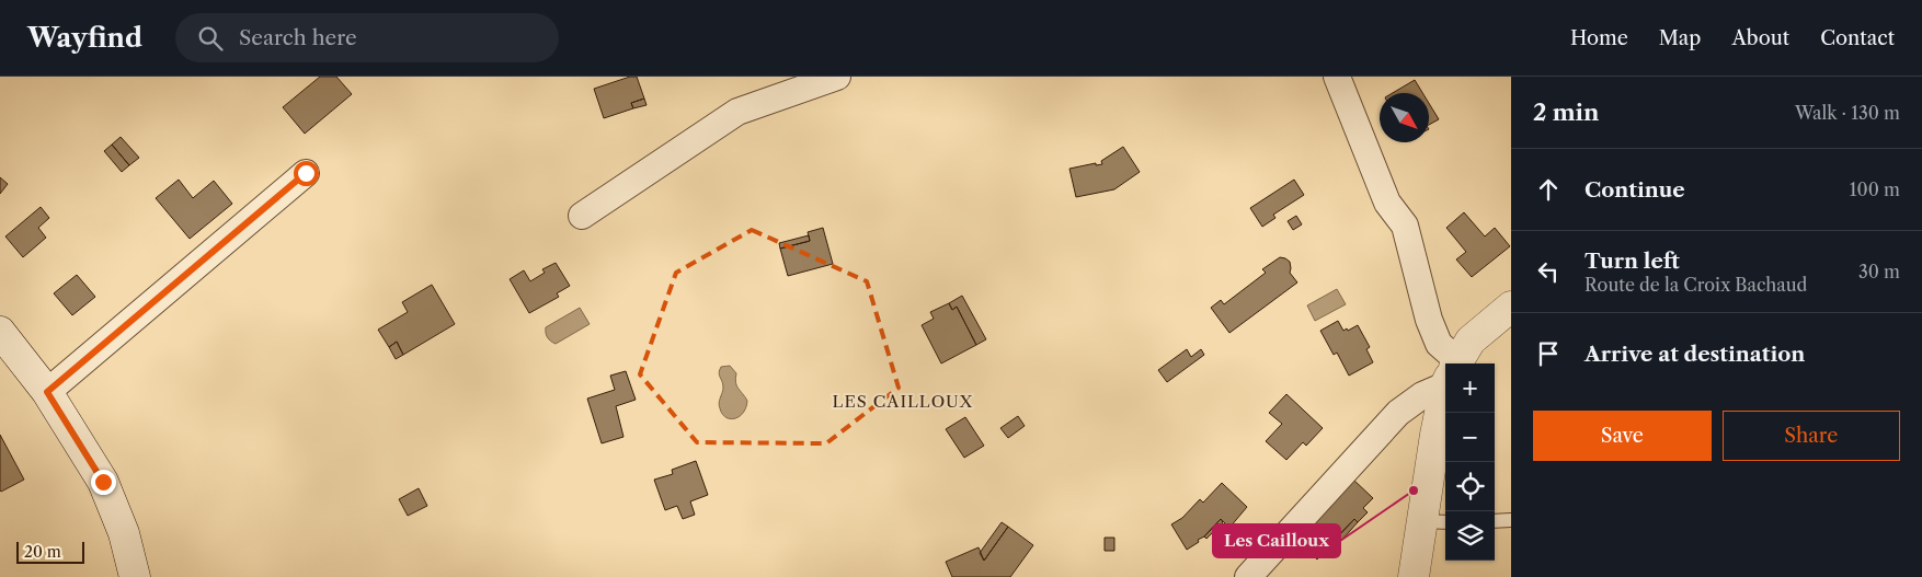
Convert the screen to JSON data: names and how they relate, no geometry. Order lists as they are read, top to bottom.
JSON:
{
  "districts": ["LES CAILLOUX"],
  "places": ["Les Cailloux"],
  "scale_bar": "20 m",
  "north": "bottom right",
  "page": {
    "header": "Wayfind",
    "search": "Search here",
    "nav": [
      "Home",
      "Map",
      "About",
      "Contact"
    ],
    "heading": ["2 min", "Walk · 130 m"],
    "list": [
      ["Continue", "100 m"],
      ["Turn left", "Route de la Croix Bachaud", "30 m"],
      "Arrive at destination"
    ],
    "map_buttons": ["+", "−"],
    "buttons": ["Save", "Share"],
    "scale": "20 m"
  }
}
